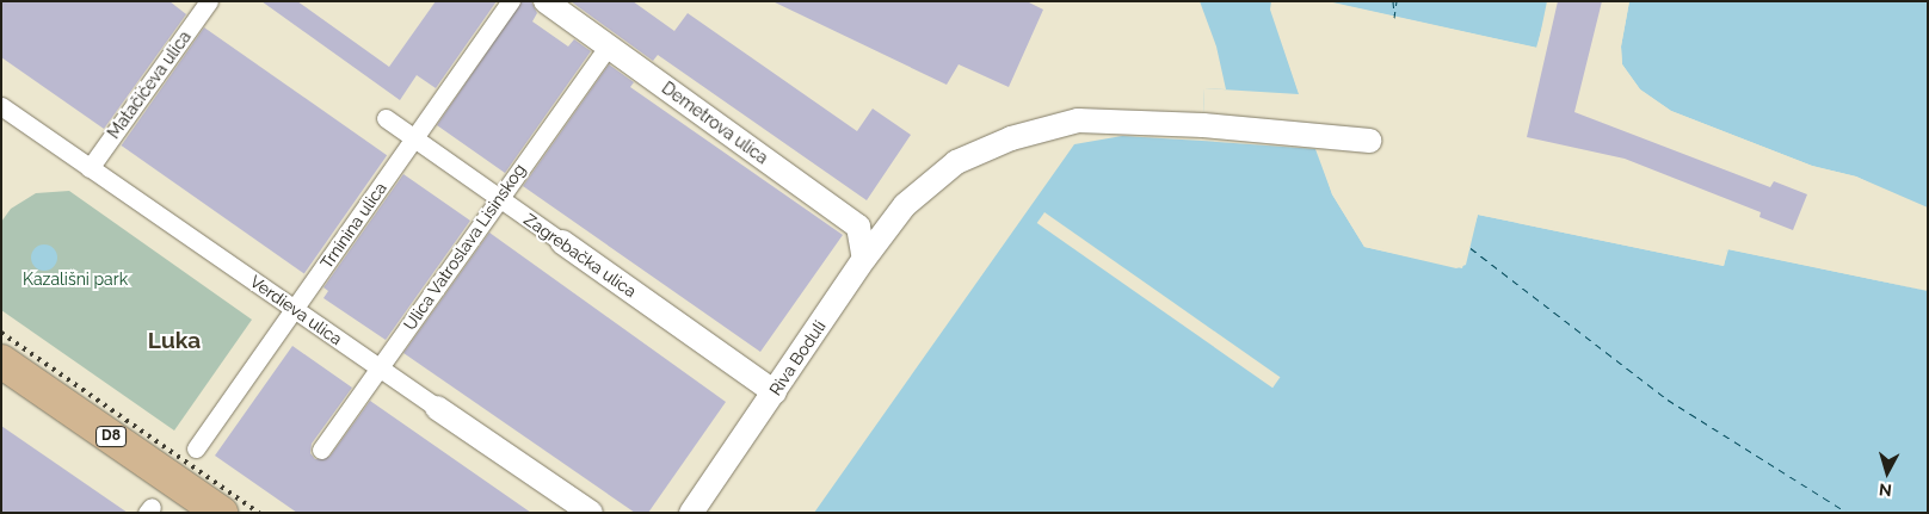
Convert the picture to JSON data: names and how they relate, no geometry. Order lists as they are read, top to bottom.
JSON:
{
  "streets": {
    "main road": ["D8"],
    "street": [
      "Matačićeva ulica",
      "Demetrova ulica",
      "Trninina ulica",
      "Ulica Vatroslava Lisinskog",
      "Zagrebačka ulica",
      "Verdieva ulica",
      "Riva Boduli"
    ]
  },
  "crossings": [
    ["Matačićeva ulica", "Verdieva ulica"],
    ["Demetrova ulica", "Ulica Vatroslava Lisinskog"],
    ["Demetrova ulica", "Riva Boduli"],
    ["Trninina ulica", "Zagrebačka ulica"],
    ["Trninina ulica", "Verdieva ulica"],
    ["Ulica Vatroslava Lisinskog", "Zagrebačka ulica"],
    ["Ulica Vatroslava Lisinskog", "Verdieva ulica"],
    ["Zagrebačka ulica", "Riva Boduli"]
  ],
  "districts": ["Luka"],
  "parks": ["Kazališni park"],
  "north": "bottom"
}
